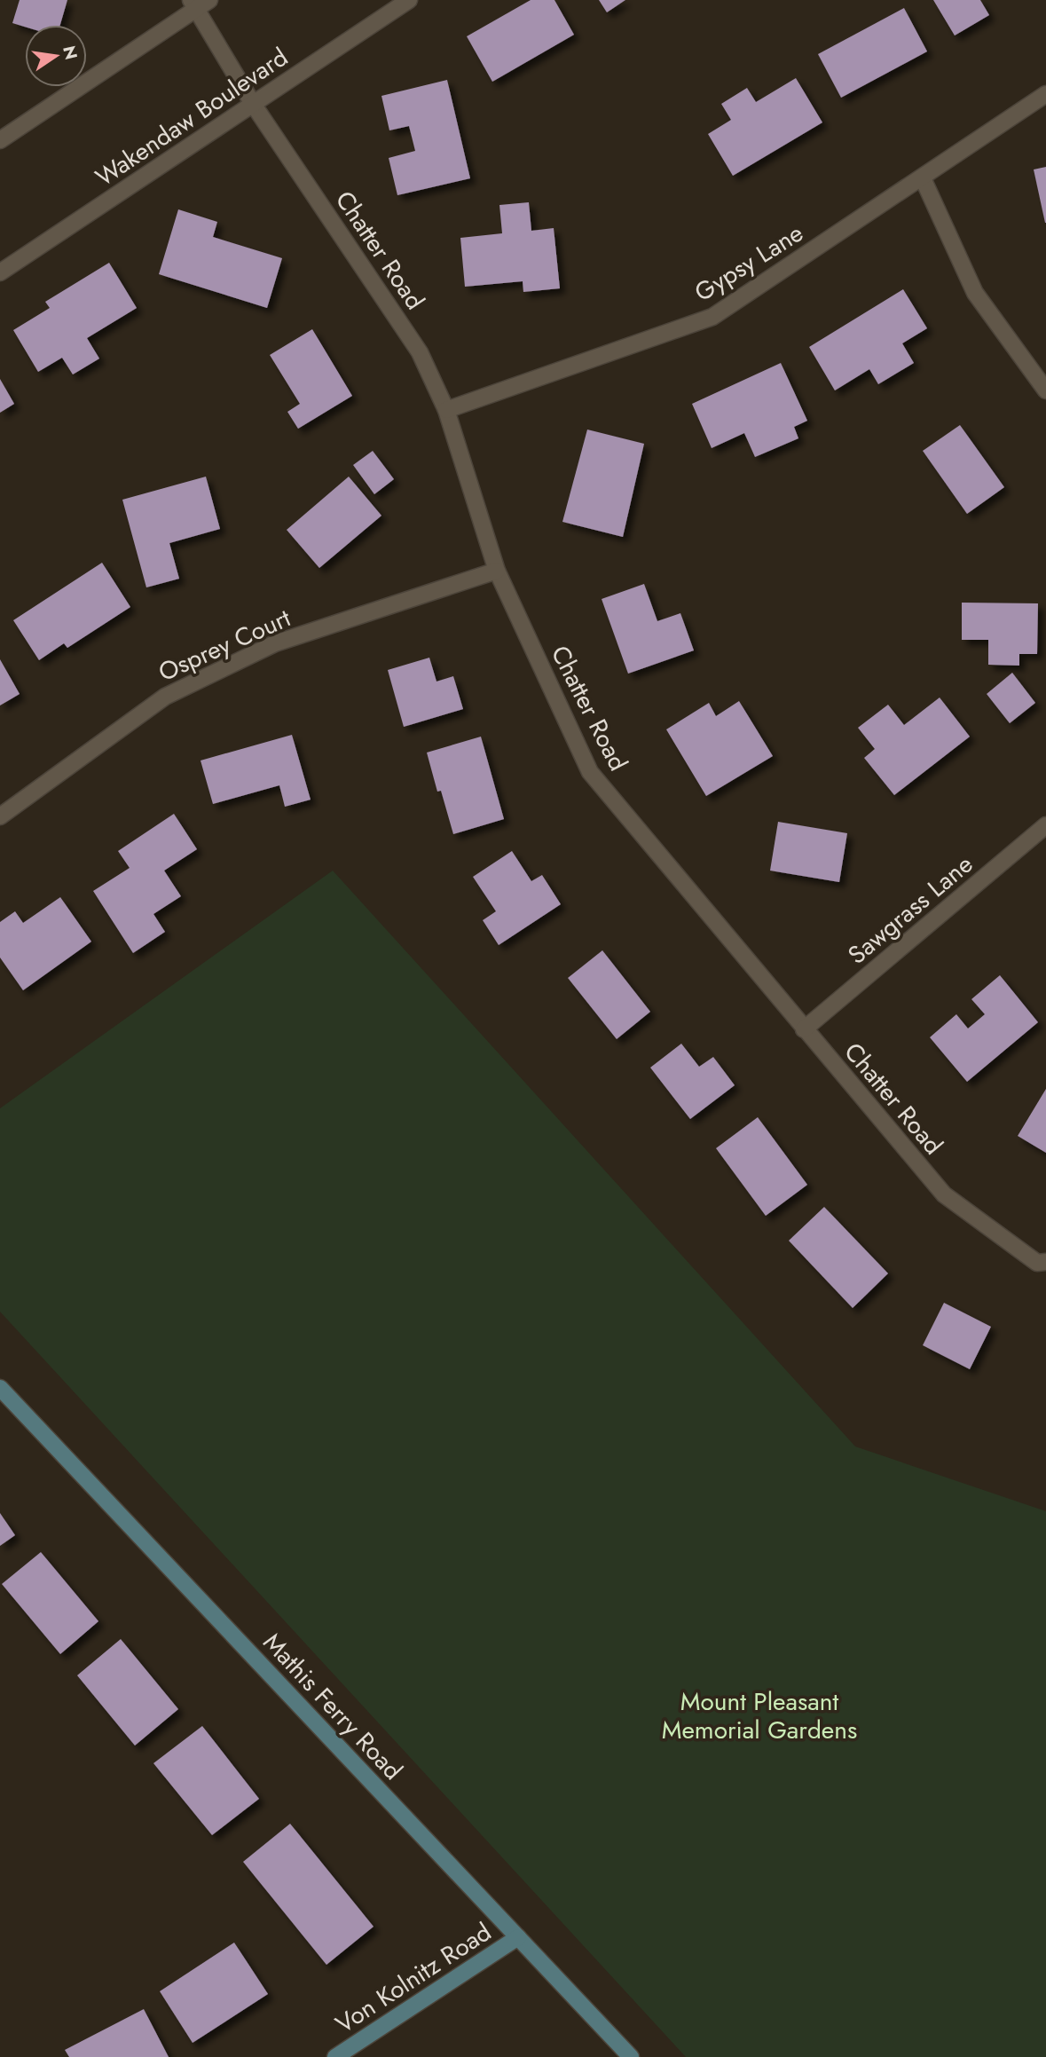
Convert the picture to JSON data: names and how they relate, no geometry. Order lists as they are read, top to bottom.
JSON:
{
  "streets": {
    "main road": ["Mathis Ferry Road", "Von Kolnitz Road"],
    "street": [
      "Wakendaw Boulevard",
      "Chatter Road",
      "Gypsy Lane",
      "Osprey Court",
      "Sawgrass Lane"
    ]
  },
  "crossings": [
    ["Wakendaw Boulevard", "Chatter Road"],
    ["Chatter Road", "Gypsy Lane"],
    ["Chatter Road", "Osprey Court"],
    ["Chatter Road", "Sawgrass Lane"],
    ["Mathis Ferry Road", "Von Kolnitz Road"]
  ],
  "parks": ["Mount Pleasant Memorial Gardens"],
  "north": "right"
}
